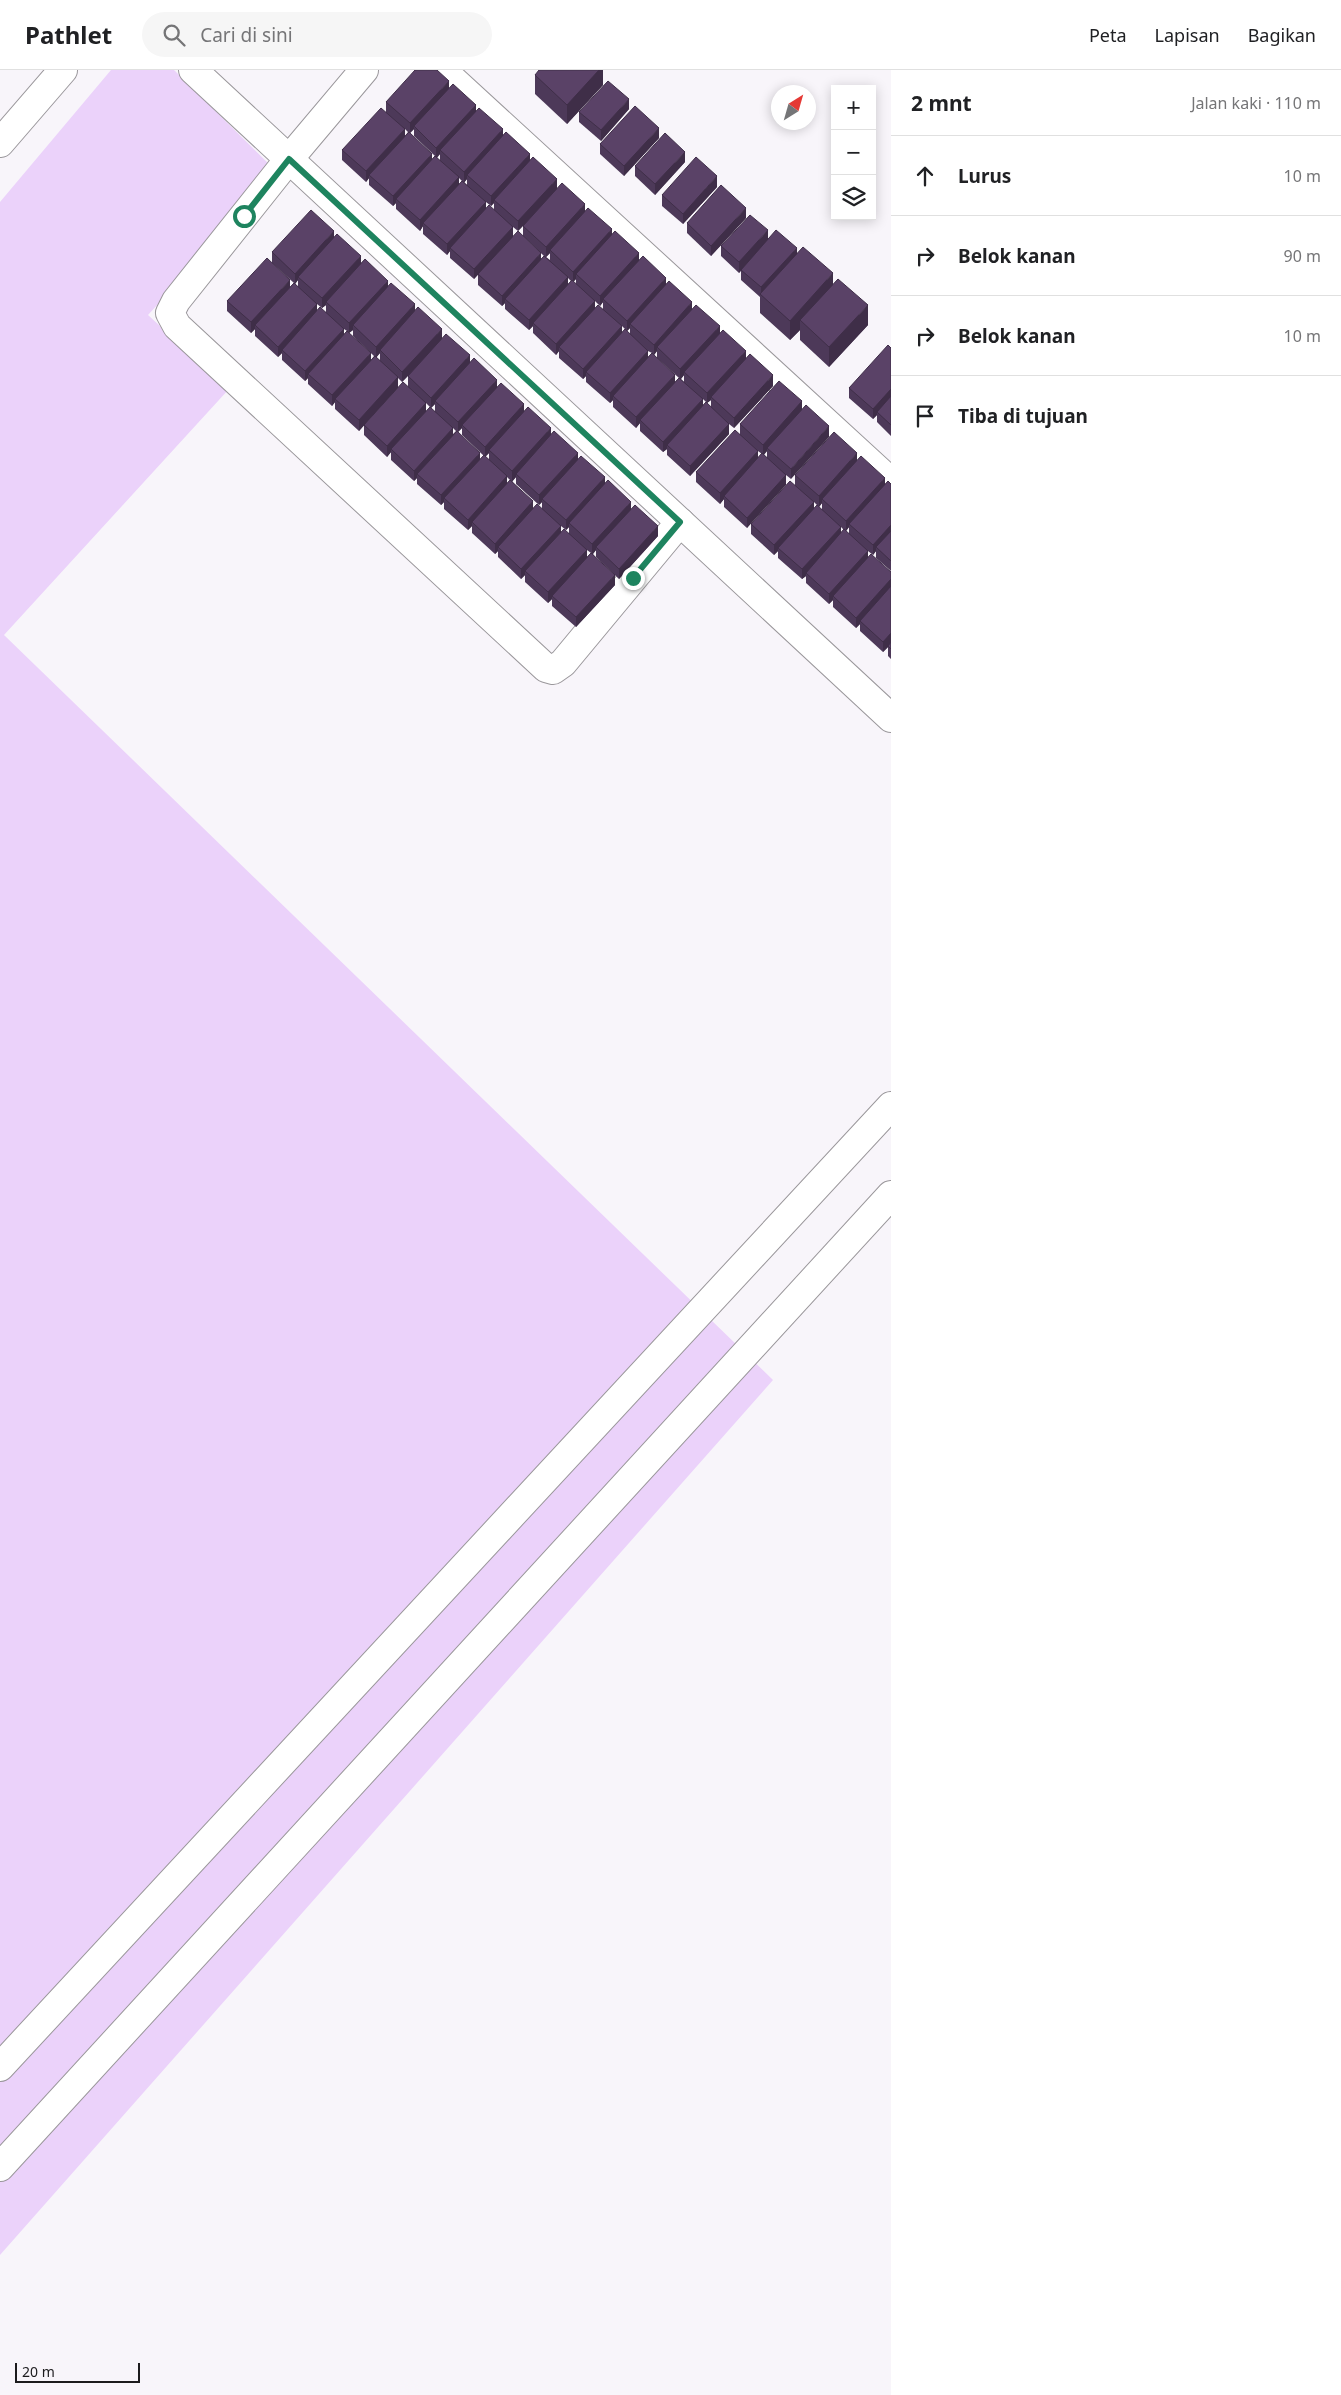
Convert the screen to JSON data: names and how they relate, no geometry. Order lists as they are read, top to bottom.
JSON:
{
  "scale_bar": "20 m",
  "north": "top right",
  "page": {
    "header": "Pathlet",
    "search": "Cari di sini",
    "nav": ["Peta", "Lapisan", "Bagikan"],
    "heading": ["2 mnt", "Jalan kaki · 110 m"],
    "map_buttons": ["+", "−"],
    "list": [
      ["Lurus", "10 m"],
      ["Belok kanan", "90 m"],
      ["Belok kanan", "10 m"],
      "Tiba di tujuan"
    ],
    "scale": "20 m"
  }
}
